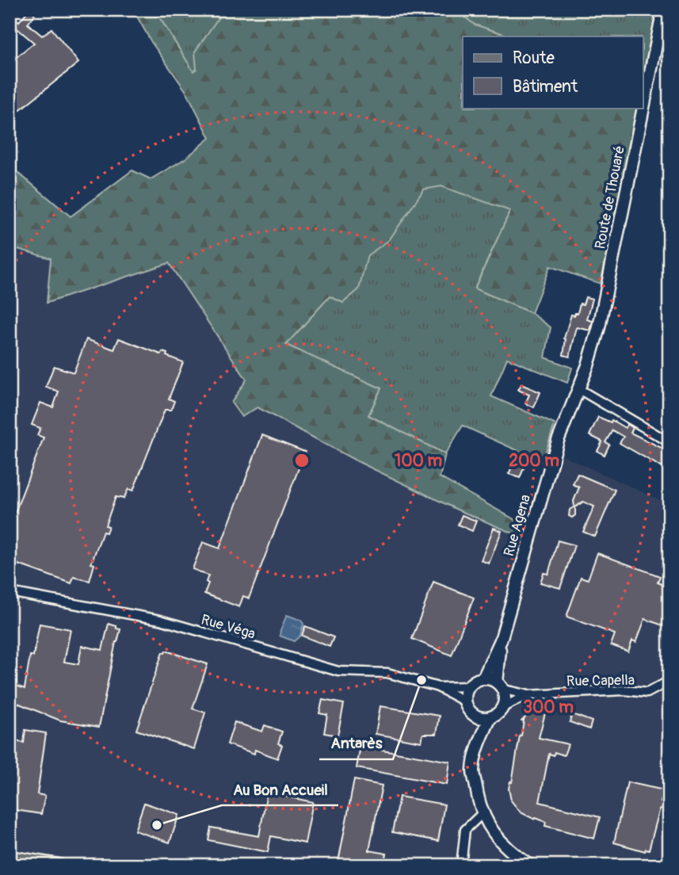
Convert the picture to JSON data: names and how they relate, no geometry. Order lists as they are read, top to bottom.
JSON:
{
  "streets": {
    "main road": ["Route de Thouaré", "Rue Agena"],
    "street": ["Rue Véga", "Rue Capella"]
  },
  "crossings": [
    ["Route de Thouaré", "Rue Agena"],
    ["Rue Agena", "Rue Véga"],
    ["Rue Agena", "Rue Capella"],
    ["Rue Véga", "Rue Capella"]
  ],
  "places": ["Antarès", "Au Bon Accueil"],
  "legend": ["Route", "Bâtiment"],
  "rings": ["100 m", "200 m", "300 m"]
}
